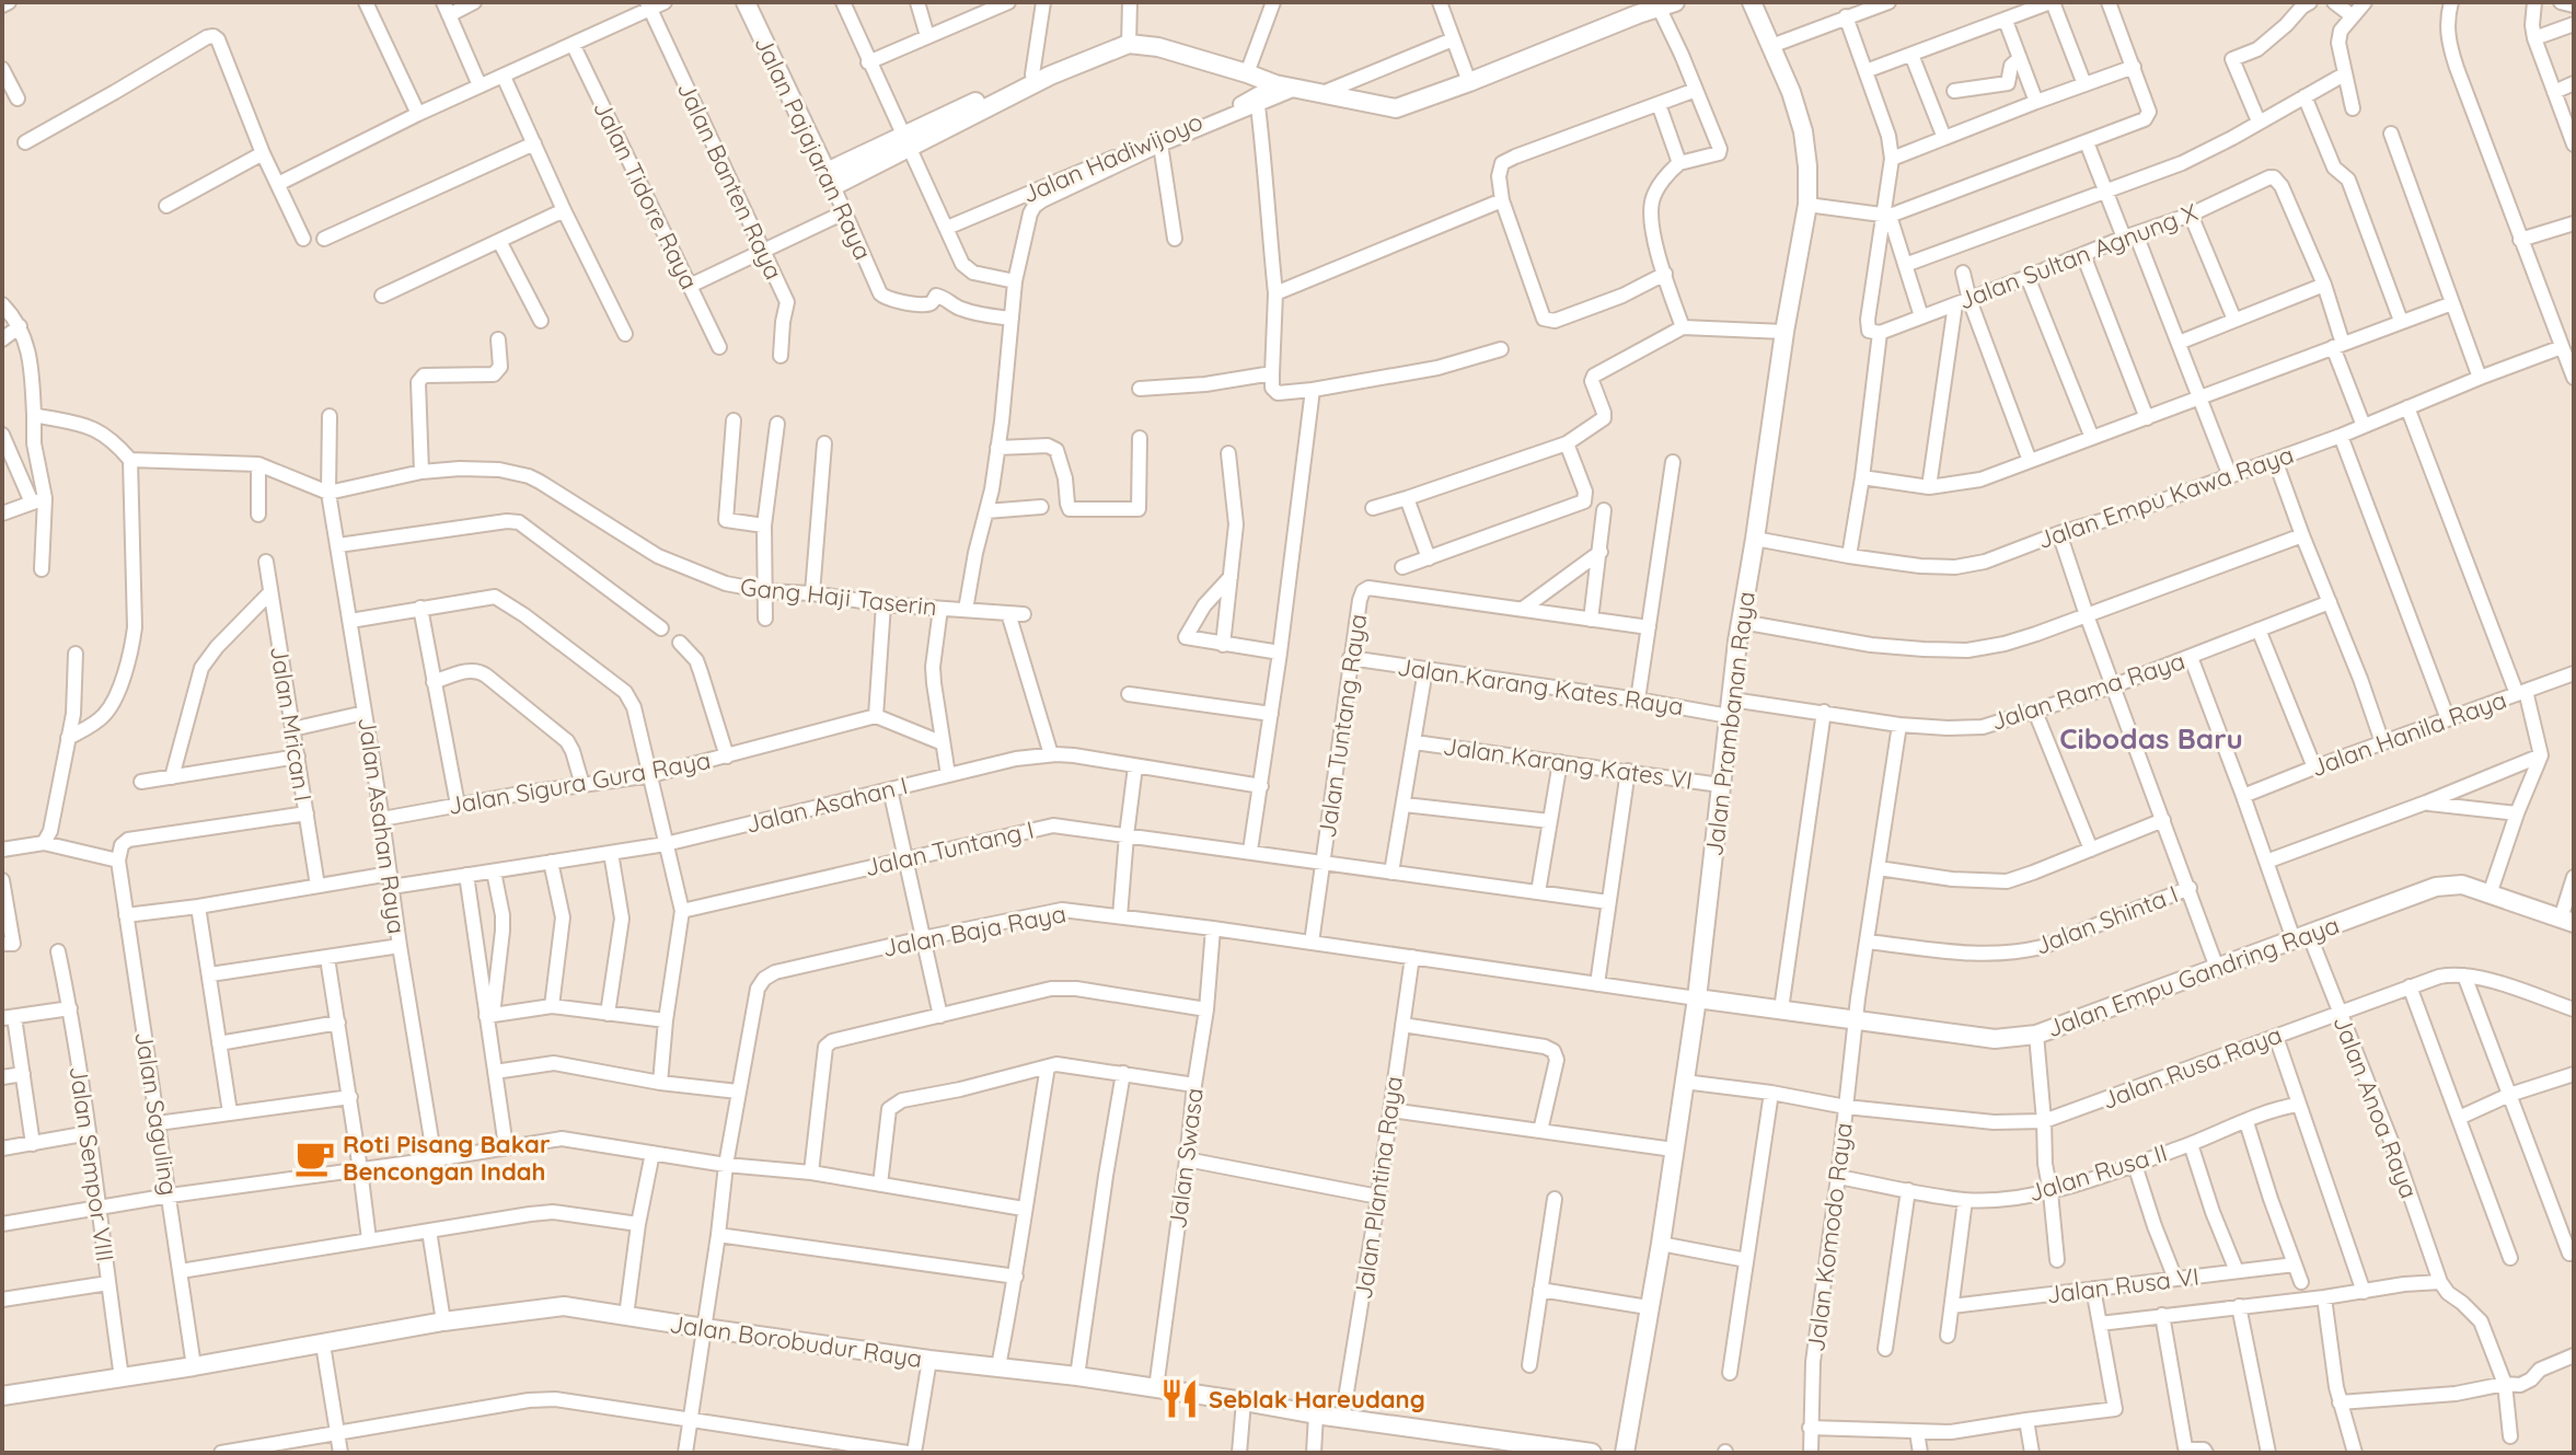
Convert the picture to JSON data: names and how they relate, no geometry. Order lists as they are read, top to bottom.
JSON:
{
  "streets": {
    "street": [
      "Jalan Pajajaran Raya",
      "Jalan Hadiwijoyo",
      "Jalan Banten Raya",
      "Jalan Tidore Raya",
      "Jalan Sultan Agnung X",
      "Jalan Empu Kawa Raya",
      "Gang Haji Taserin",
      "Jalan Karang Kates Raya",
      "Jalan Rama Raya",
      "Jalan Mrican I",
      "Jalan Prambanan Raya",
      "Jalan Tuntang Raya",
      "Jalan Hanila Raya",
      "Jalan Karang Kates VI",
      "Jalan Sigura Gura Raya",
      "Jalan Asahan I",
      "Jalan Asahan Raya",
      "Jalan Tuntang I",
      "Jalan Shinta I",
      "Jalan Baja Raya",
      "Jalan Empu Gandring Raya",
      "Jalan Rusa Raya",
      "Jalan Anoa Raya",
      "Jalan Saguling",
      "Jalan Swasa",
      "Jalan Sempor VIII",
      "Jalan Rusa II",
      "Jalan Plantina Raya",
      "Jalan Komodo Raya",
      "Jalan Rusa VI",
      "Jalan Borobudur Raya"
    ]
  },
  "crossings": [
    ["Jalan Empu Kawa Raya", "Jalan Prambanan Raya"],
    ["Gang Haji Taserin", "Jalan Asahan Raya"],
    ["Jalan Karang Kates Raya", "Jalan Rama Raya"],
    ["Jalan Karang Kates Raya", "Jalan Prambanan Raya"],
    ["Jalan Karang Kates Raya", "Jalan Tuntang Raya"],
    ["Jalan Rama Raya", "Jalan Prambanan Raya"],
    ["Jalan Rama Raya", "Jalan Anoa Raya"],
    ["Jalan Rama Raya", "Jalan Komodo Raya"],
    ["Jalan Mrican I", "Jalan Asahan I"],
    ["Jalan Prambanan Raya", "Jalan Karang Kates VI"],
    ["Jalan Prambanan Raya", "Jalan Baja Raya"],
    ["Jalan Prambanan Raya", "Jalan Empu Gandring Raya"],
    ["Jalan Prambanan Raya", "Jalan Rusa Raya"],
    ["Jalan Tuntang Raya", "Jalan Tuntang I"],
    ["Jalan Tuntang Raya", "Jalan Baja Raya"],
    ["Jalan Hanila Raya", "Jalan Anoa Raya"],
    ["Jalan Sigura Gura Raya", "Jalan Asahan Raya"],
    ["Jalan Asahan I", "Jalan Asahan Raya"],
    ["Jalan Asahan I", "Jalan Saguling"],
    ["Jalan Shinta I", "Jalan Komodo Raya"],
    ["Jalan Baja Raya", "Jalan Empu Gandring Raya"],
    ["Jalan Baja Raya", "Jalan Swasa"],
    ["Jalan Baja Raya", "Jalan Plantina Raya"],
    ["Jalan Baja Raya", "Jalan Borobudur Raya"],
    ["Jalan Empu Gandring Raya", "Jalan Anoa Raya"],
    ["Jalan Empu Gandring Raya", "Jalan Komodo Raya"],
    ["Jalan Rusa Raya", "Jalan Anoa Raya"],
    ["Jalan Rusa Raya", "Jalan Komodo Raya"],
    ["Jalan Saguling", "Jalan Borobudur Raya"],
    ["Jalan Swasa", "Jalan Borobudur Raya"],
    ["Jalan Sempor VIII", "Jalan Borobudur Raya"],
    ["Jalan Rusa II", "Jalan Komodo Raya"],
    ["Jalan Plantina Raya", "Jalan Borobudur Raya"]
  ],
  "districts": ["Cibodas Baru"],
  "places": {
    "cafe": ["Roti Pisang Bakar Bencongan Indah"],
    "restaurant": ["Seblak Hareudang"]
  }
}
